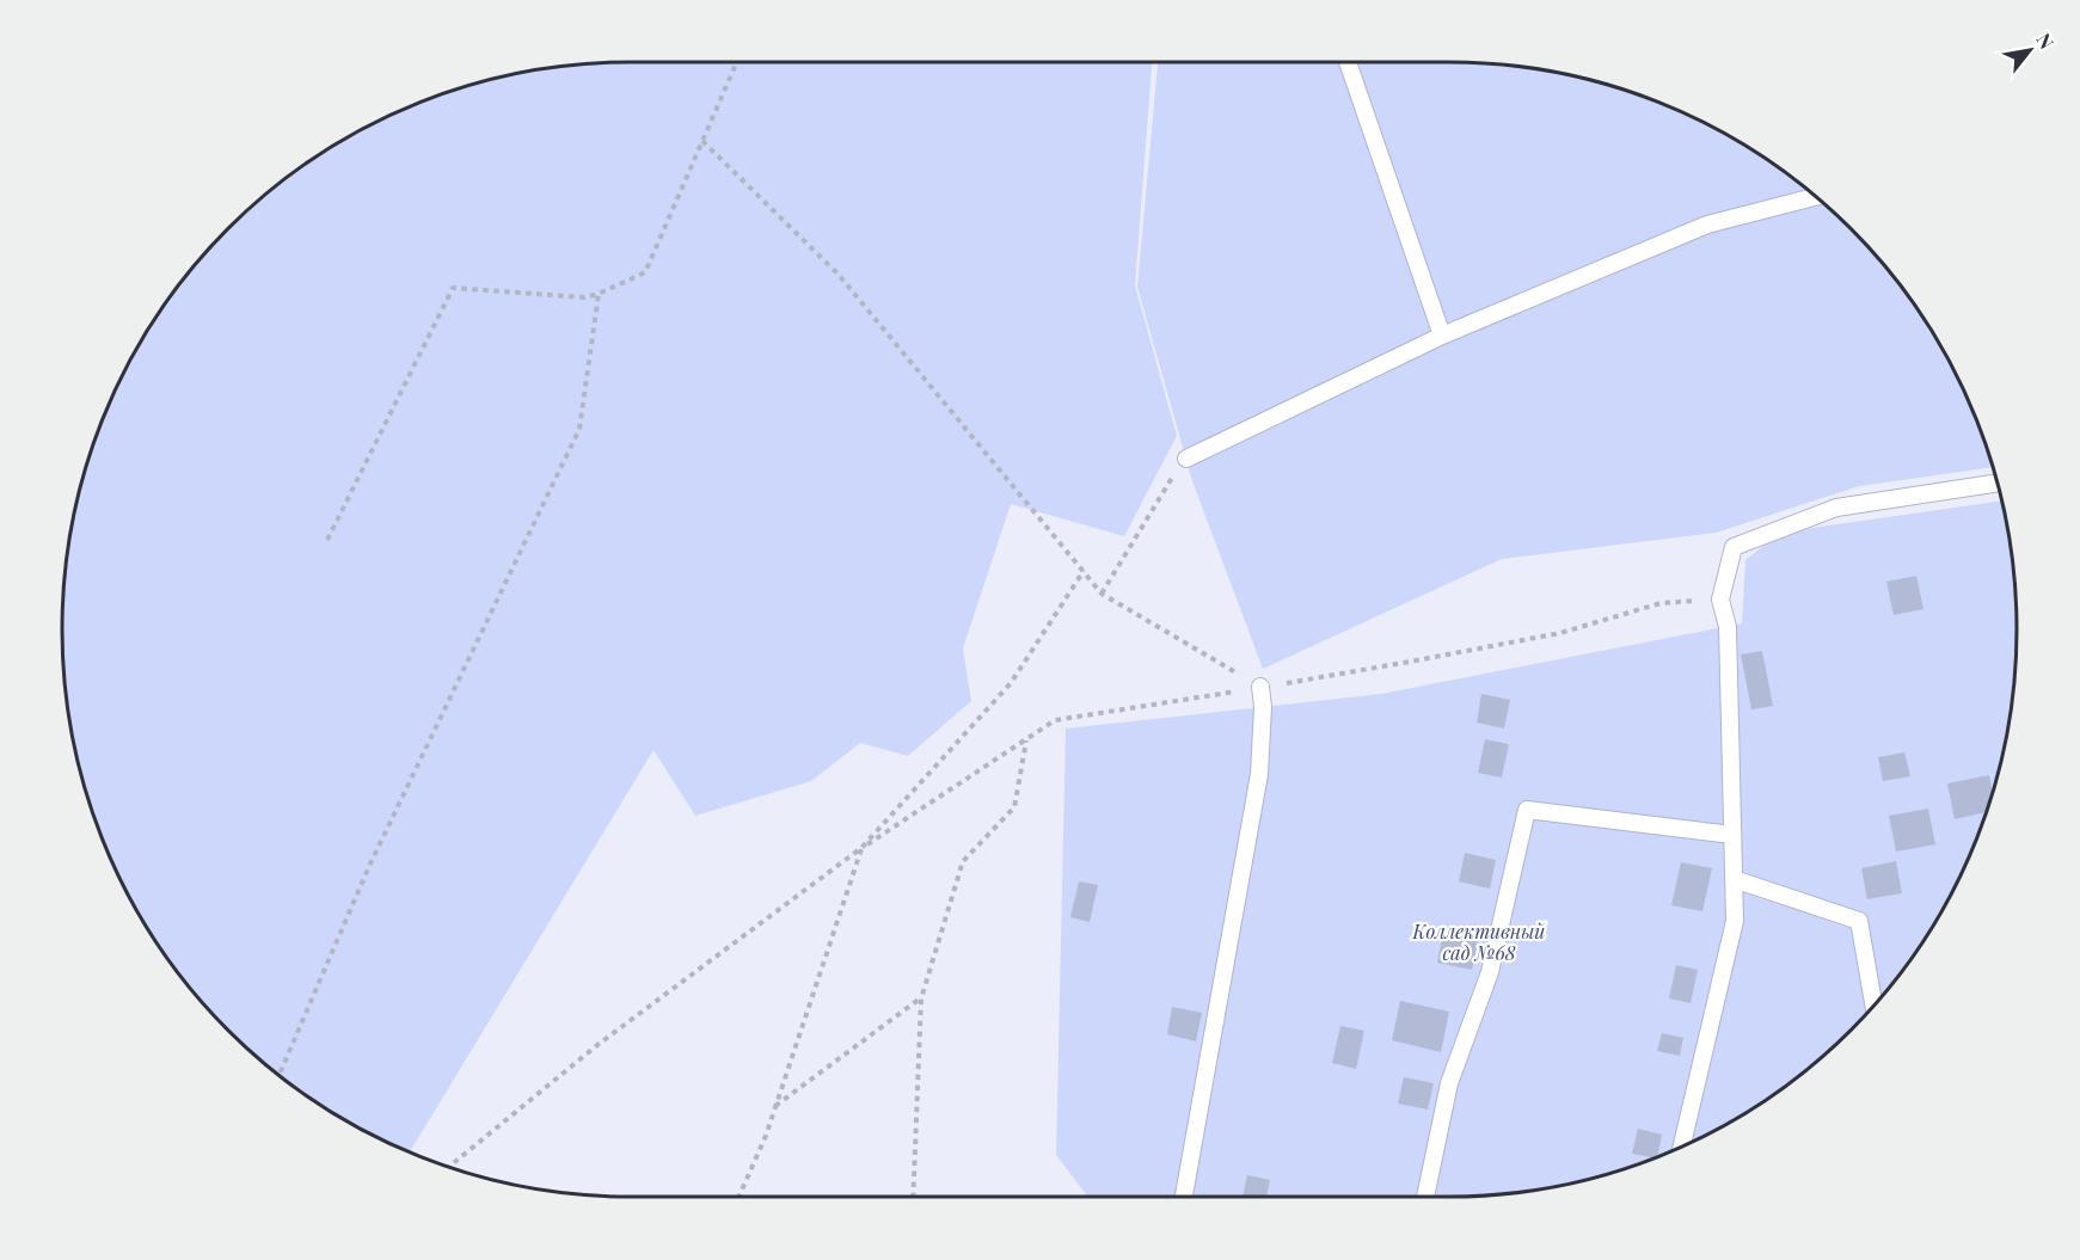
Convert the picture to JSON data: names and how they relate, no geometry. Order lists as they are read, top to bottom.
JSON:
{
  "parks": ["Коллективный сад №68"],
  "north": "top right"
}
